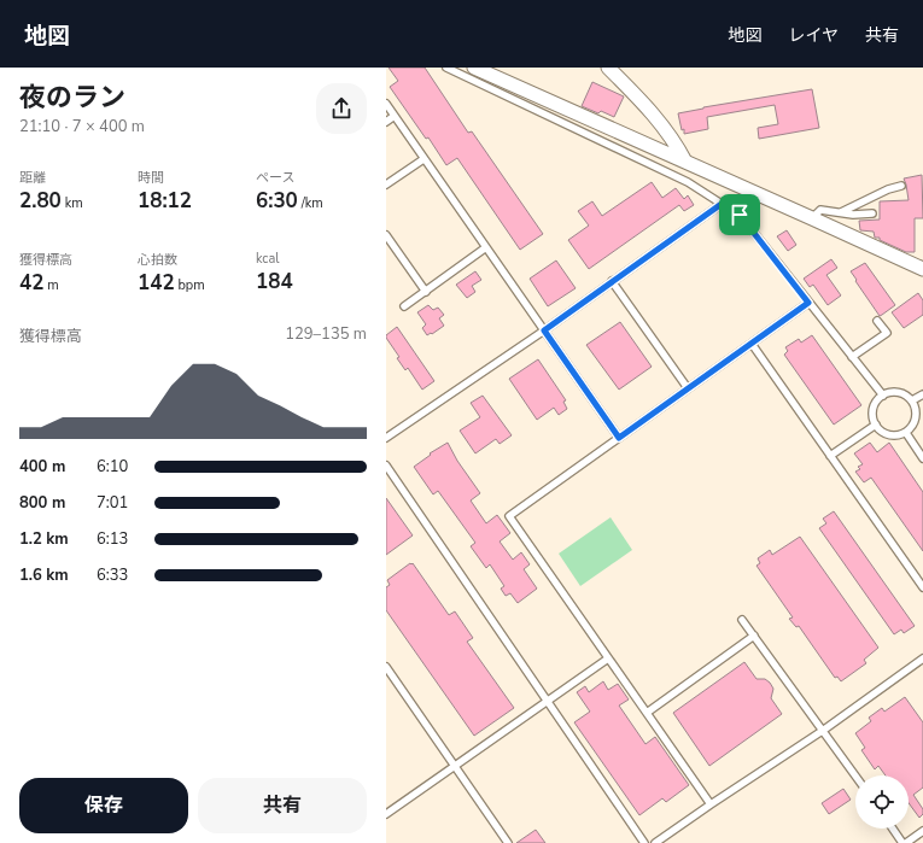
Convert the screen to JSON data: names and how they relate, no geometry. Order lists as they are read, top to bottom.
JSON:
{
  "page": {
    "header": "地図",
    "nav": ["地図", "レイヤ", "共有"],
    "heading": ["夜のラン", "21:10 · 7 × 400 m"],
    "stats": [
      ["距離", "2.80 km"],
      ["時間", "18:12"],
      ["ペース", "6:30 /km"],
      ["獲得標高", "42 m"],
      ["心拍数", "142 bpm"],
      ["kcal", "184"]
    ],
    "chart": ["獲得標高", "129–135 m"],
    "list": [
      {
        "name": "400 m",
        "note": "6:10"
      },
      {
        "name": "800 m",
        "note": "7:01"
      },
      {
        "name": "1.2 km",
        "note": "6:13"
      },
      {
        "name": "1.6 km",
        "note": "6:33"
      }
    ],
    "buttons": ["保存", "共有"]
  }
}
